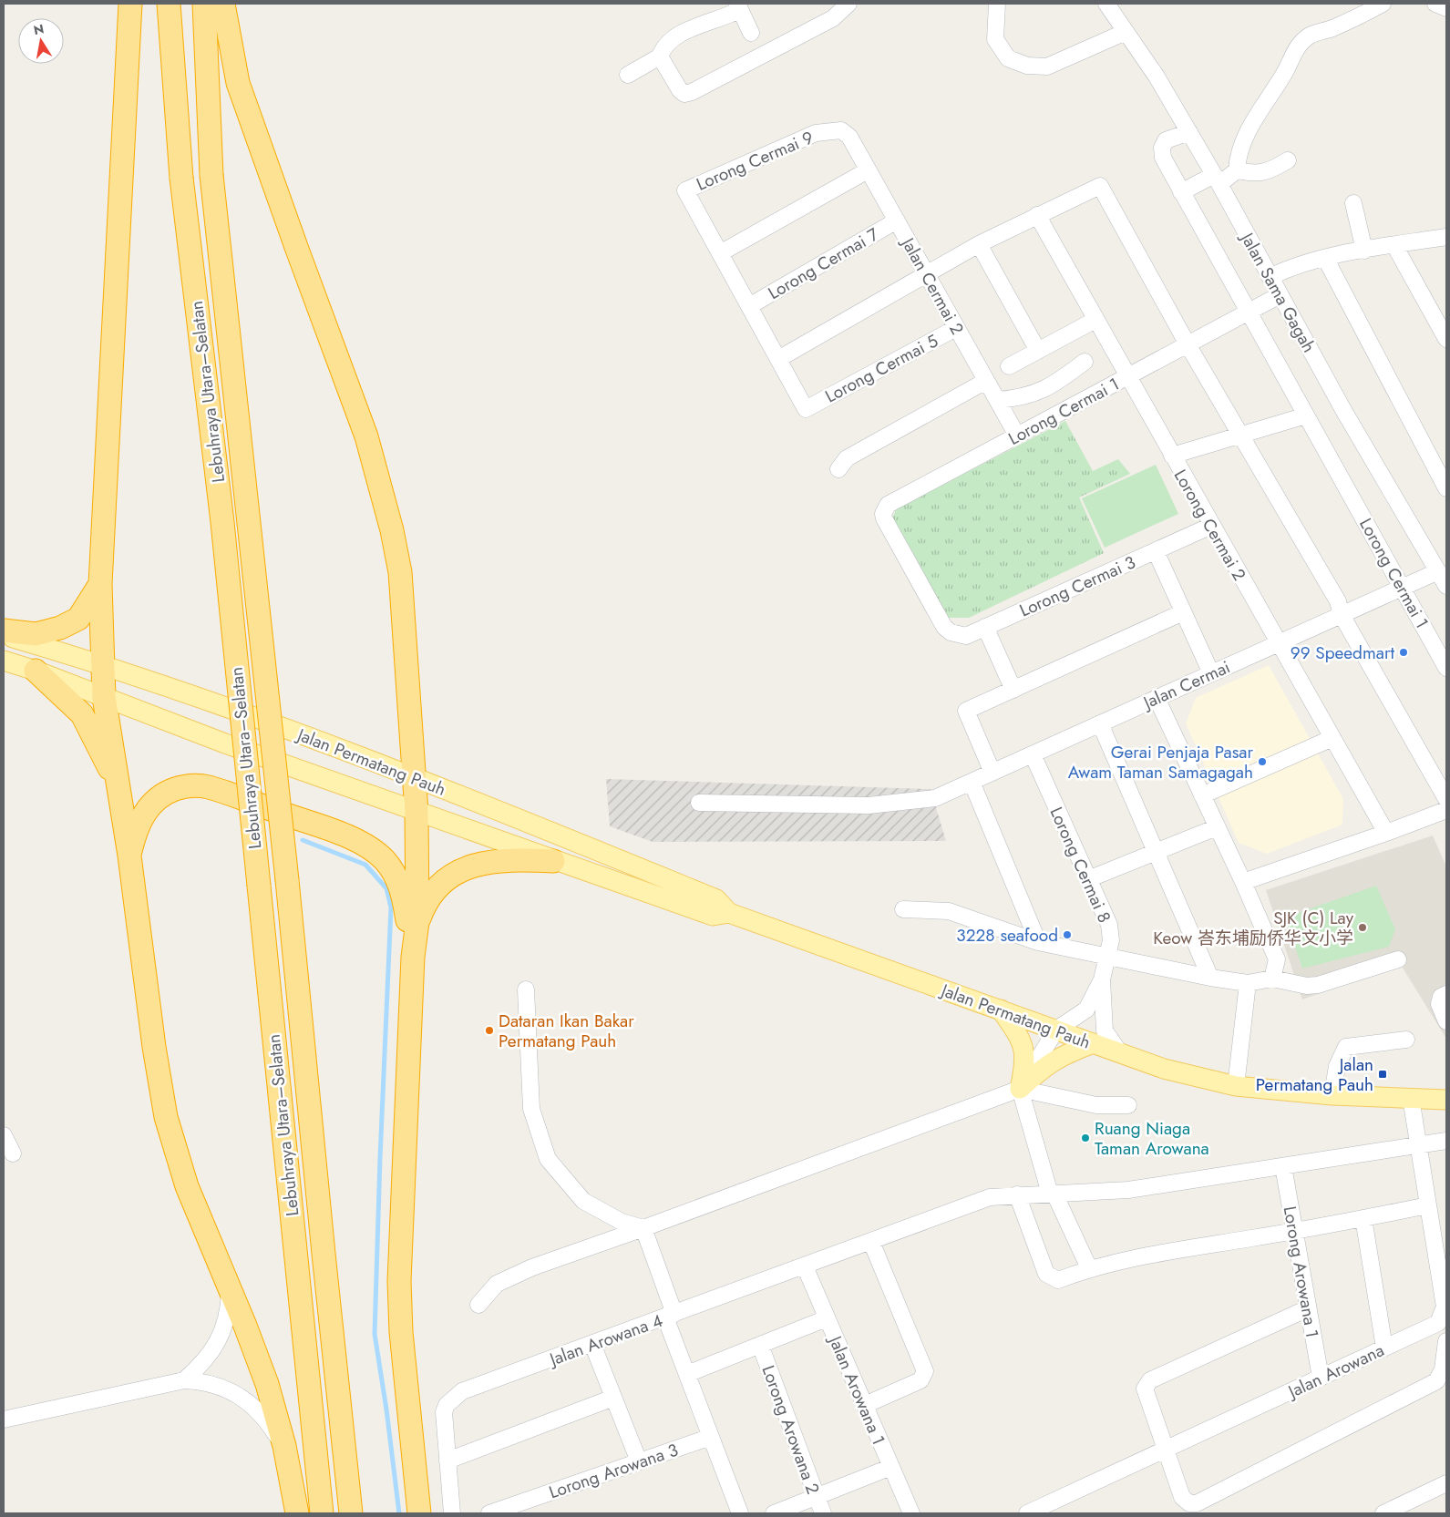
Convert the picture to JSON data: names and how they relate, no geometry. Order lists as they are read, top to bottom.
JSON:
{
  "streets": {
    "highway": ["Lebuhraya Utara–Selatan"],
    "main road": ["Jalan Permatang Pauh"],
    "street": [
      "Lorong Cermai 9",
      "Lorong Cermai 7",
      "Jalan Cermai 2",
      "Jalan Sama Gagah",
      "Lorong Cermai 5",
      "Lorong Cermai 1",
      "Lorong Cermai 2",
      "Lorong Cermai 3",
      "Jalan Cermai",
      "Lorong Cermai 8",
      "Lorong Arowana 1",
      "Jalan Arowana 4",
      "Jalan Arowana",
      "Jalan Arowana 1",
      "Lorong Arowana 2",
      "Lorong Arowana 3"
    ]
  },
  "crossings": [
    ["Lorong Cermai 9", "Jalan Cermai 2"],
    ["Lorong Cermai 7", "Jalan Cermai 2"],
    ["Jalan Cermai 2", "Lorong Cermai 5"],
    ["Jalan Cermai 2", "Lorong Cermai 1"],
    ["Jalan Sama Gagah", "Lorong Cermai 1"],
    ["Jalan Sama Gagah", "Jalan Cermai"],
    ["Lorong Cermai 1", "Lorong Cermai 2"],
    ["Lorong Cermai 1", "Lorong Cermai 3"],
    ["Lorong Cermai 1", "Jalan Cermai"],
    ["Lorong Cermai 2", "Lorong Cermai 3"],
    ["Lorong Cermai 2", "Jalan Cermai"],
    ["Jalan Cermai", "Lorong Cermai 8"],
    ["Jalan Permatang Pauh", "Lorong Cermai 8"],
    ["Lorong Arowana 1", "Jalan Arowana"],
    ["Jalan Arowana 4", "Jalan Arowana 1"]
  ],
  "places": {
    "other": [
      "99 Speedmart",
      "Gerai Penjaja Pasar Awam Taman Samagagah",
      "SJK (C) Lay Keow 峇东埔励侨华文小学",
      "3228 seafood",
      "Dataran Ikan Bakar Permatang Pauh",
      "Ruang Niaga Taman Arowana"
    ],
    "transit": ["Jalan Permatang Pauh"]
  },
  "north": "top"
}
